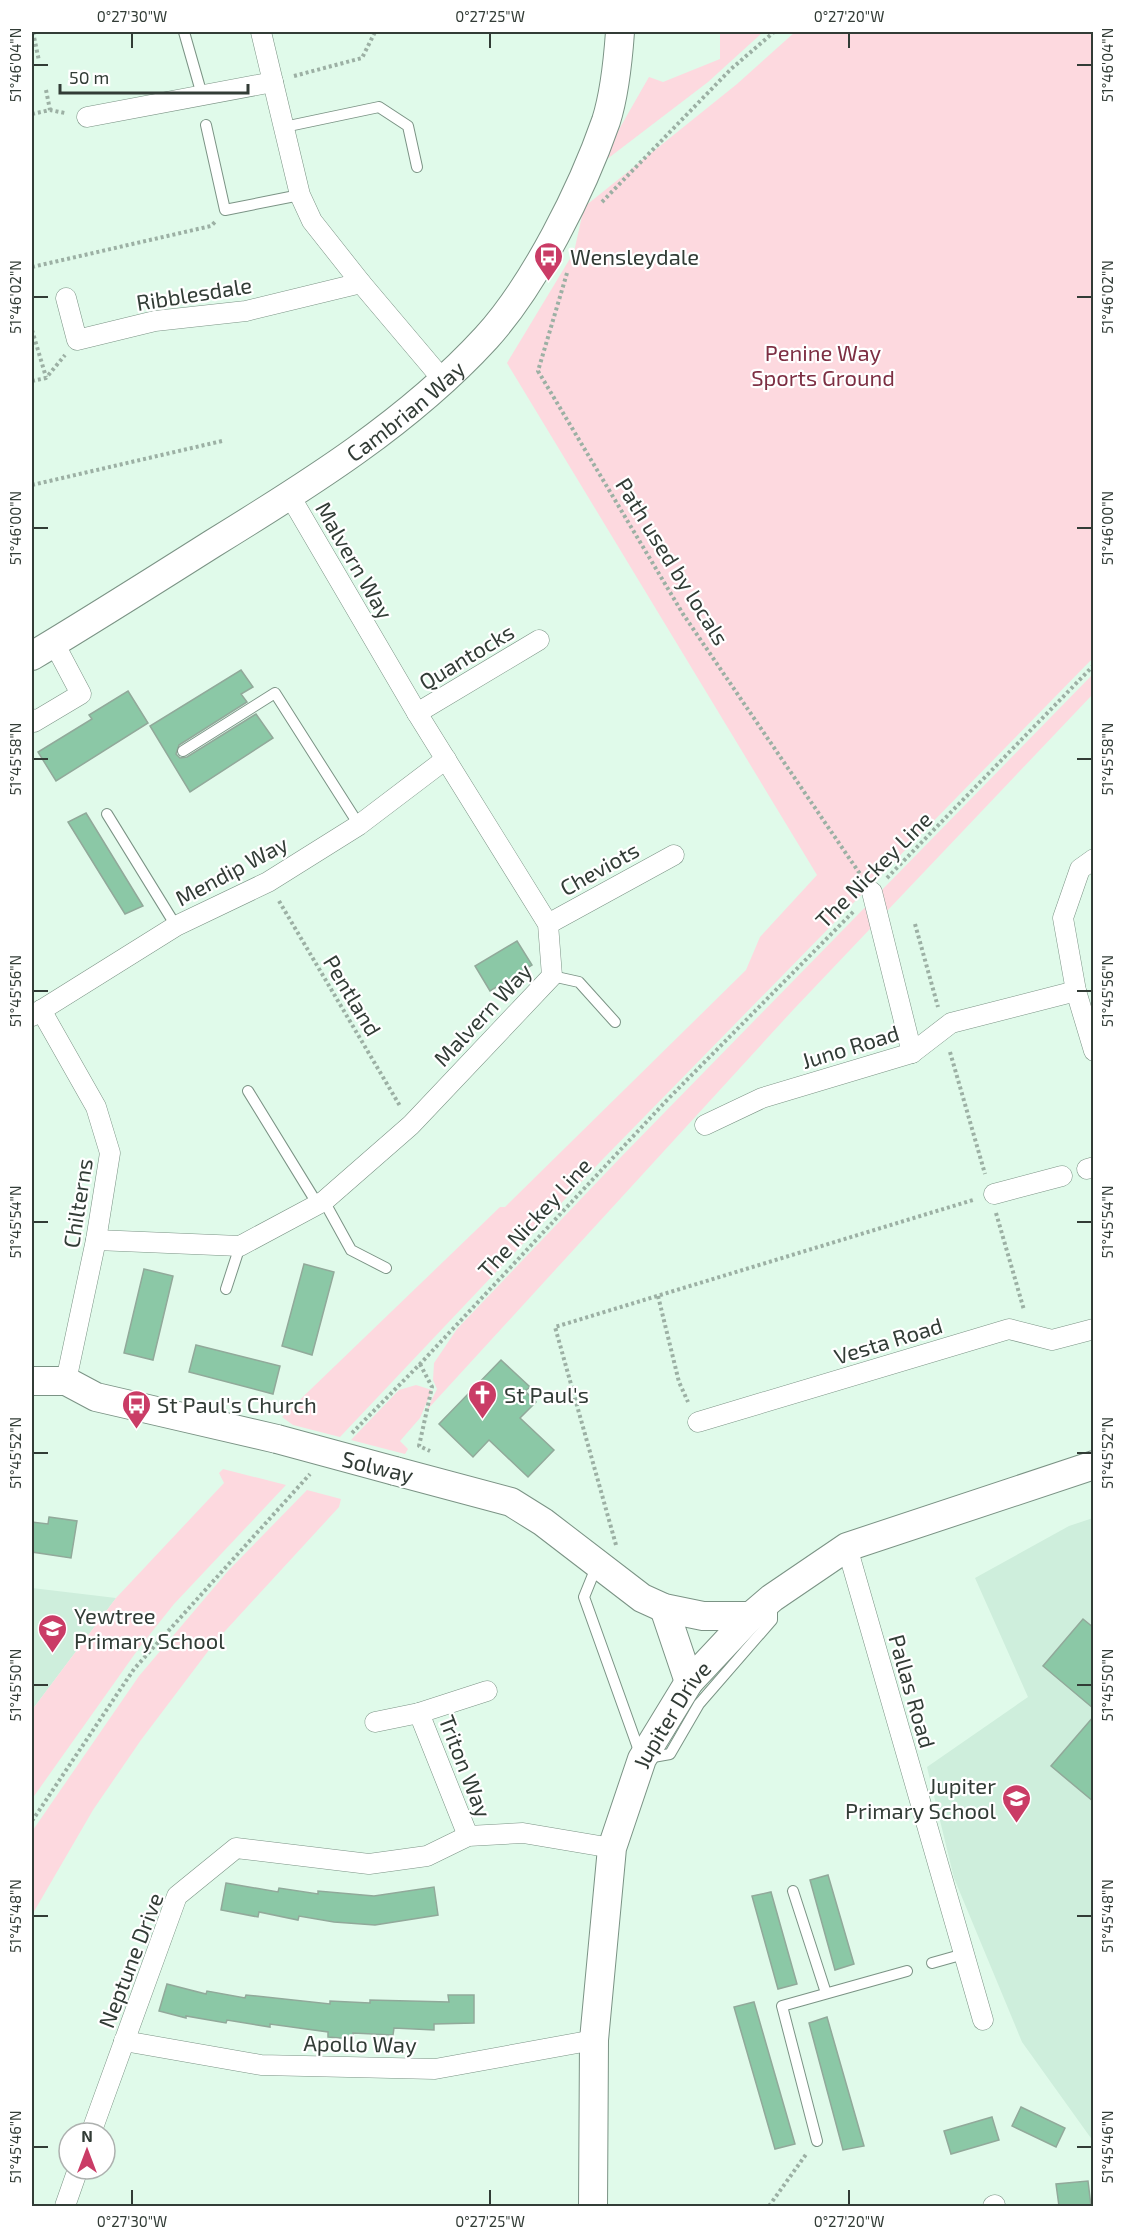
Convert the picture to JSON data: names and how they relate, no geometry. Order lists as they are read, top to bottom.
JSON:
{
  "streets": {
    "street": [
      "Ribblesdale",
      "Cambrian Way",
      "Malvern Way",
      "Quantocks",
      "Cheviots",
      "Mendip Way",
      "Juno Road",
      "Chilterns",
      "Vesta Road",
      "Solway",
      "Pallas Road",
      "Jupiter Drive",
      "Triton Way",
      "Neptune Drive",
      "Apollo Way"
    ],
    "path": ["Path used by locals", "The Nickey Line", "Pentland"]
  },
  "crossings": [
    ["Cambrian Way", "Malvern Way"],
    ["Malvern Way", "Quantocks"],
    ["Malvern Way", "Cheviots"],
    ["Malvern Way", "Mendip Way"],
    ["Malvern Way", "Pentland"],
    ["Path used by locals", "The Nickey Line"],
    ["Mendip Way", "Pentland"],
    ["Mendip Way", "Chilterns"],
    ["Chilterns", "Solway"],
    ["Solway", "Jupiter Drive"],
    ["Pallas Road", "Jupiter Drive"],
    ["Jupiter Drive", "Neptune Drive"],
    ["Jupiter Drive", "Apollo Way"],
    ["Triton Way", "Neptune Drive"],
    ["Neptune Drive", "Apollo Way"]
  ],
  "parks": ["Penine Way Sports Ground"],
  "places": {
    "bus stop": ["Wensleydale", "St Paul's Church"],
    "church": ["St Paul's"],
    "school or university": ["Yewtree Primary School", "Jupiter Primary School"]
  },
  "scale_bar": "50 m",
  "north": "top",
  "coordinates": [
    "0°27'30\"W",
    "0°27'25\"W",
    "0°27'20\"W",
    "51°46'04\"N",
    "51°46'02\"N",
    "51°46'00\"N",
    "51°45'58\"N",
    "51°45'56\"N",
    "51°45'54\"N",
    "51°45'52\"N",
    "51°45'50\"N",
    "51°45'48\"N",
    "51°45'46\"N"
  ]
}
